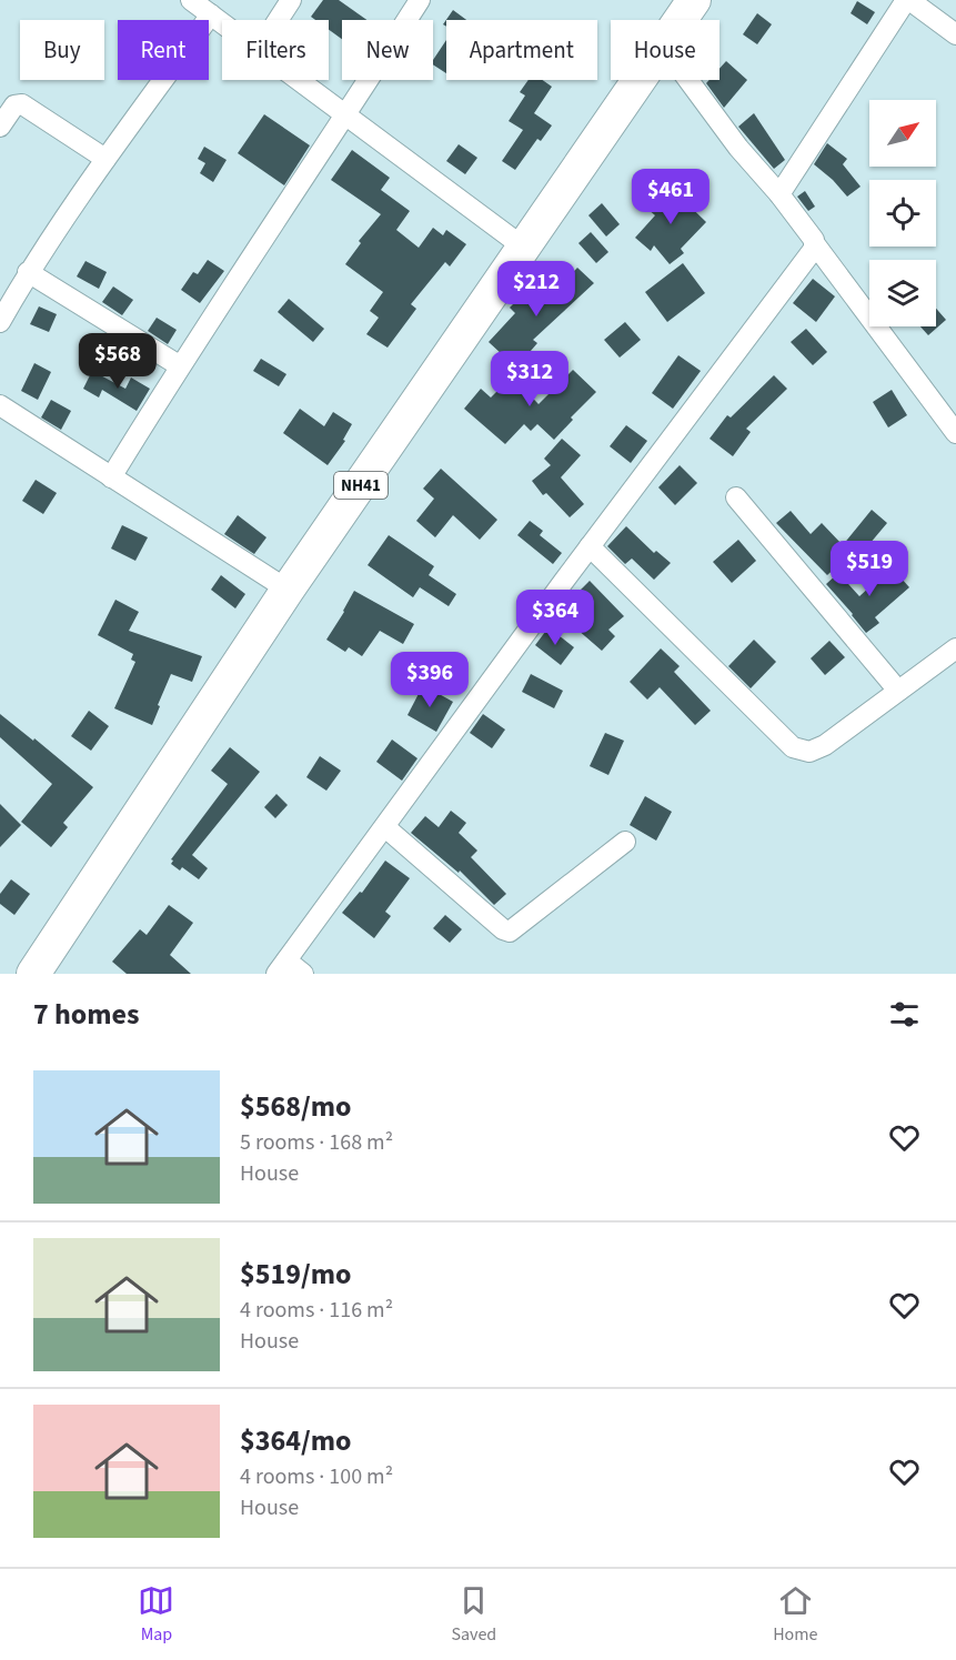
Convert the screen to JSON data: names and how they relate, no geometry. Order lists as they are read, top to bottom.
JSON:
{
  "streets": {
    "highway": ["NH41"]
  },
  "north": "top right",
  "page": {
    "chip": [
      "Buy",
      "Rent",
      "Filters",
      "New",
      "Apartment",
      "House"
    ],
    "price": [
      "$461",
      "$212",
      "$568",
      "$312",
      "$519",
      "$364",
      "$396"
    ],
    "heading": "7 homes",
    "list": [
      {
        "name": "$568/mo",
        "note": "5 rooms · 168 m² · House"
      },
      {
        "name": "$519/mo",
        "note": "4 rooms · 116 m² · House"
      },
      {
        "name": "$364/mo",
        "note": "4 rooms · 100 m² · House"
      }
    ],
    "tabs": ["Map", "Saved", "Home"]
  }
}
